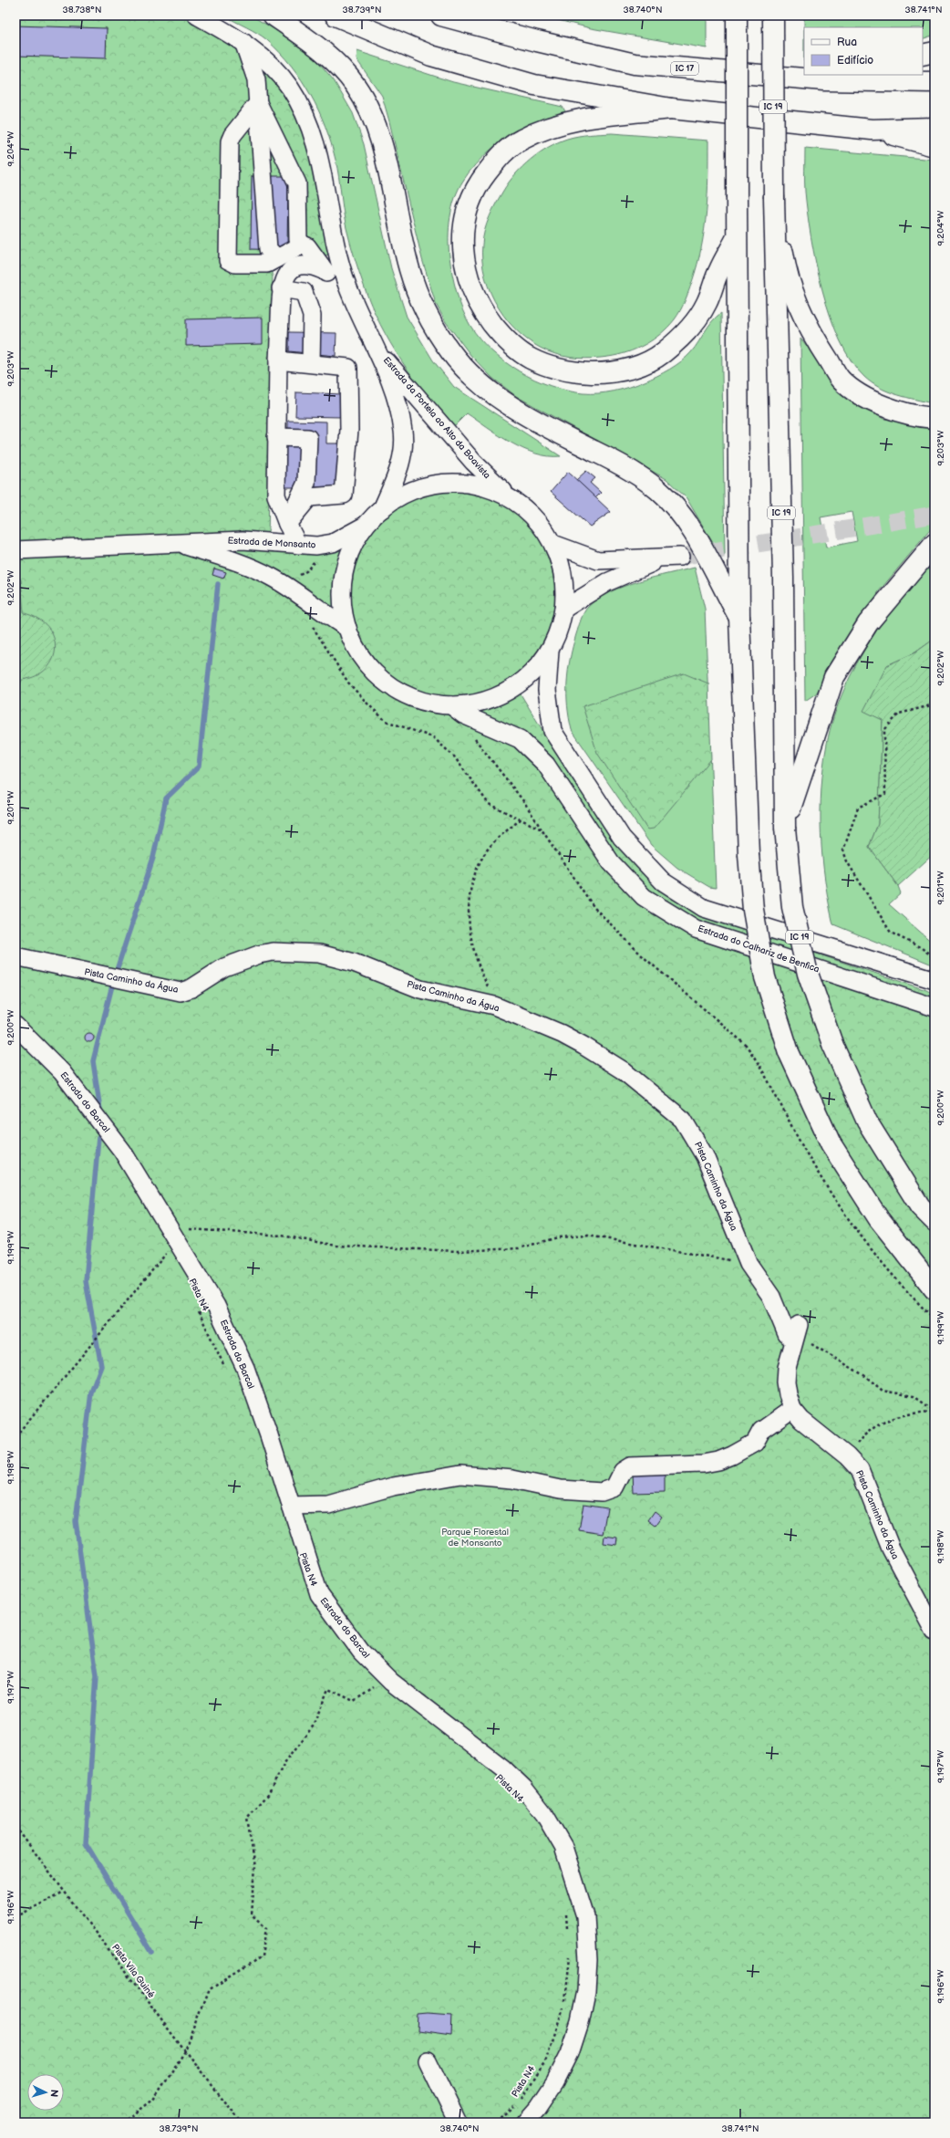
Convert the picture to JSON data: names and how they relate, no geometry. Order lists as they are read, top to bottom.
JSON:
{
  "streets": {
    "highway": ["IC 17", "IC 19"],
    "street": [
      "Estrada da Portela ao Alto da Boavista",
      "Estrada de Monsanto",
      "Estrada do Calhariz de Benfica",
      "Pista Caminho da Água",
      "Estrada do Barcal"
    ],
    "path": ["Pista N4", "Pista Vila Guiné"]
  },
  "parks": ["Parque Florestal de Monsanto"],
  "legend": ["Rua", "Edifício"],
  "north": "right",
  "coordinates": [
    "38.738°N",
    "38.739°N",
    "38.740°N",
    "38.741°N",
    "9.204°W",
    "9.203°W",
    "9.202°W",
    "9.201°W",
    "9.200°W",
    "9.199°W",
    "9.198°W",
    "9.197°W",
    "9.196°W"
  ]
}
